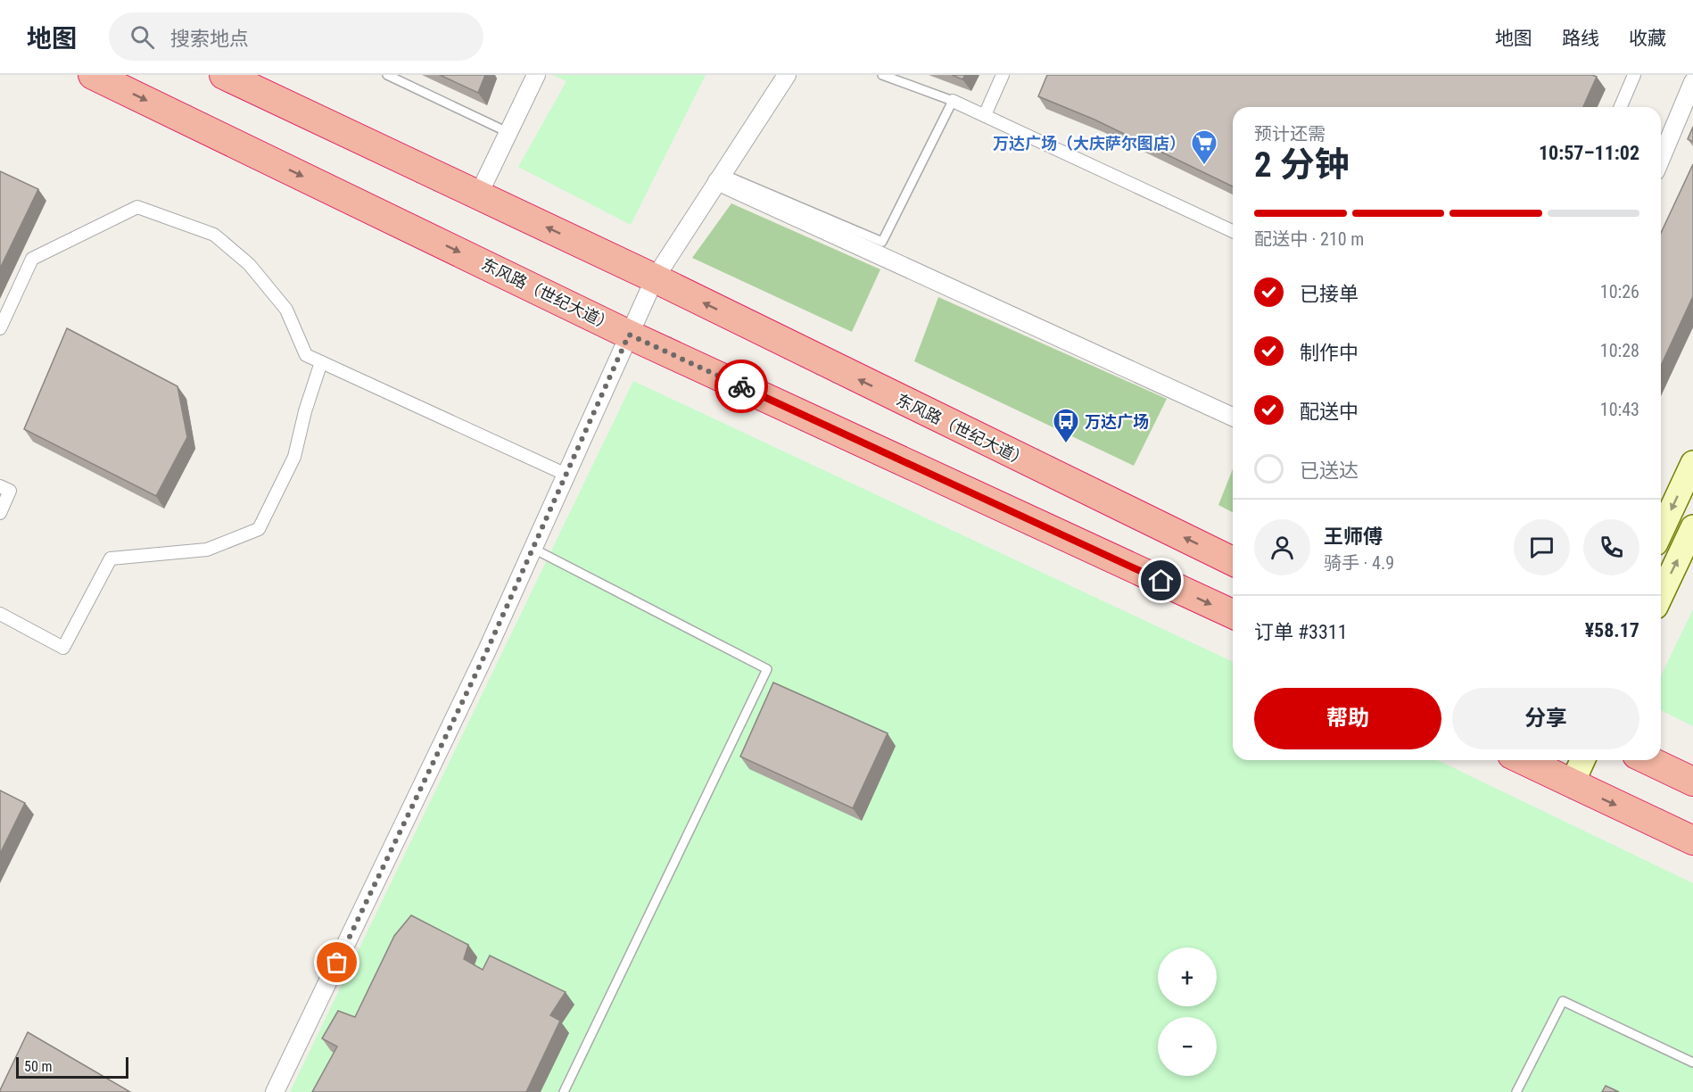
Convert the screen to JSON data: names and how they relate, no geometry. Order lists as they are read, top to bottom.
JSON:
{
  "streets": {
    "highway": ["东风路（世纪大道）"]
  },
  "places": {
    "supermarket": ["万达广场（大庆萨尔图店）"],
    "bus stop": ["万达广场"]
  },
  "scale_bar": "50 m",
  "page": {
    "header": "地图",
    "search": "搜索地点",
    "nav": ["地图", "路线", "收藏"],
    "heading": ["2 分钟", "预计还需", "10:57–11:02"],
    "panel": [
      "王师傅",
      "骑手 · 4.9",
      "订单 #3311",
      "¥58.17"
    ],
    "bar": "配送中 · 210 m",
    "list": [
      ["已接单", "10:26"],
      ["制作中", "10:28"],
      ["配送中", "10:43"],
      "已送达"
    ],
    "buttons": ["帮助", "分享"],
    "map_buttons": ["+", "−"],
    "scale": "50 m"
  }
}
